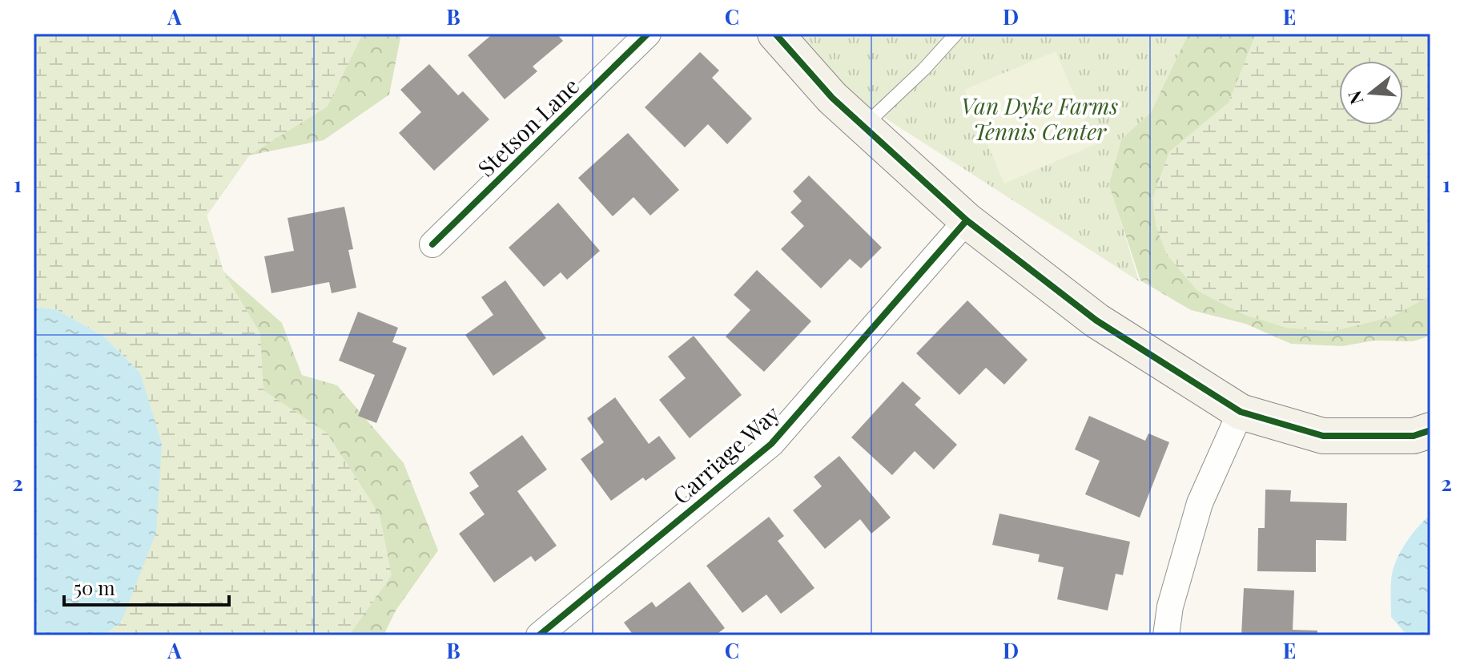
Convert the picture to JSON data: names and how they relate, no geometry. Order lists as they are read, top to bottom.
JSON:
{
  "streets": {
    "street": ["Stetson Lane", "Carriage Way"]
  },
  "parks": ["Van Dyke Farms Tennis Center"],
  "scale_bar": "50 m",
  "north": "left",
  "grid": {
    "columns": [
      "A",
      "B",
      "C",
      "D",
      "E"
    ],
    "rows": ["1", "2"]
  }
}
